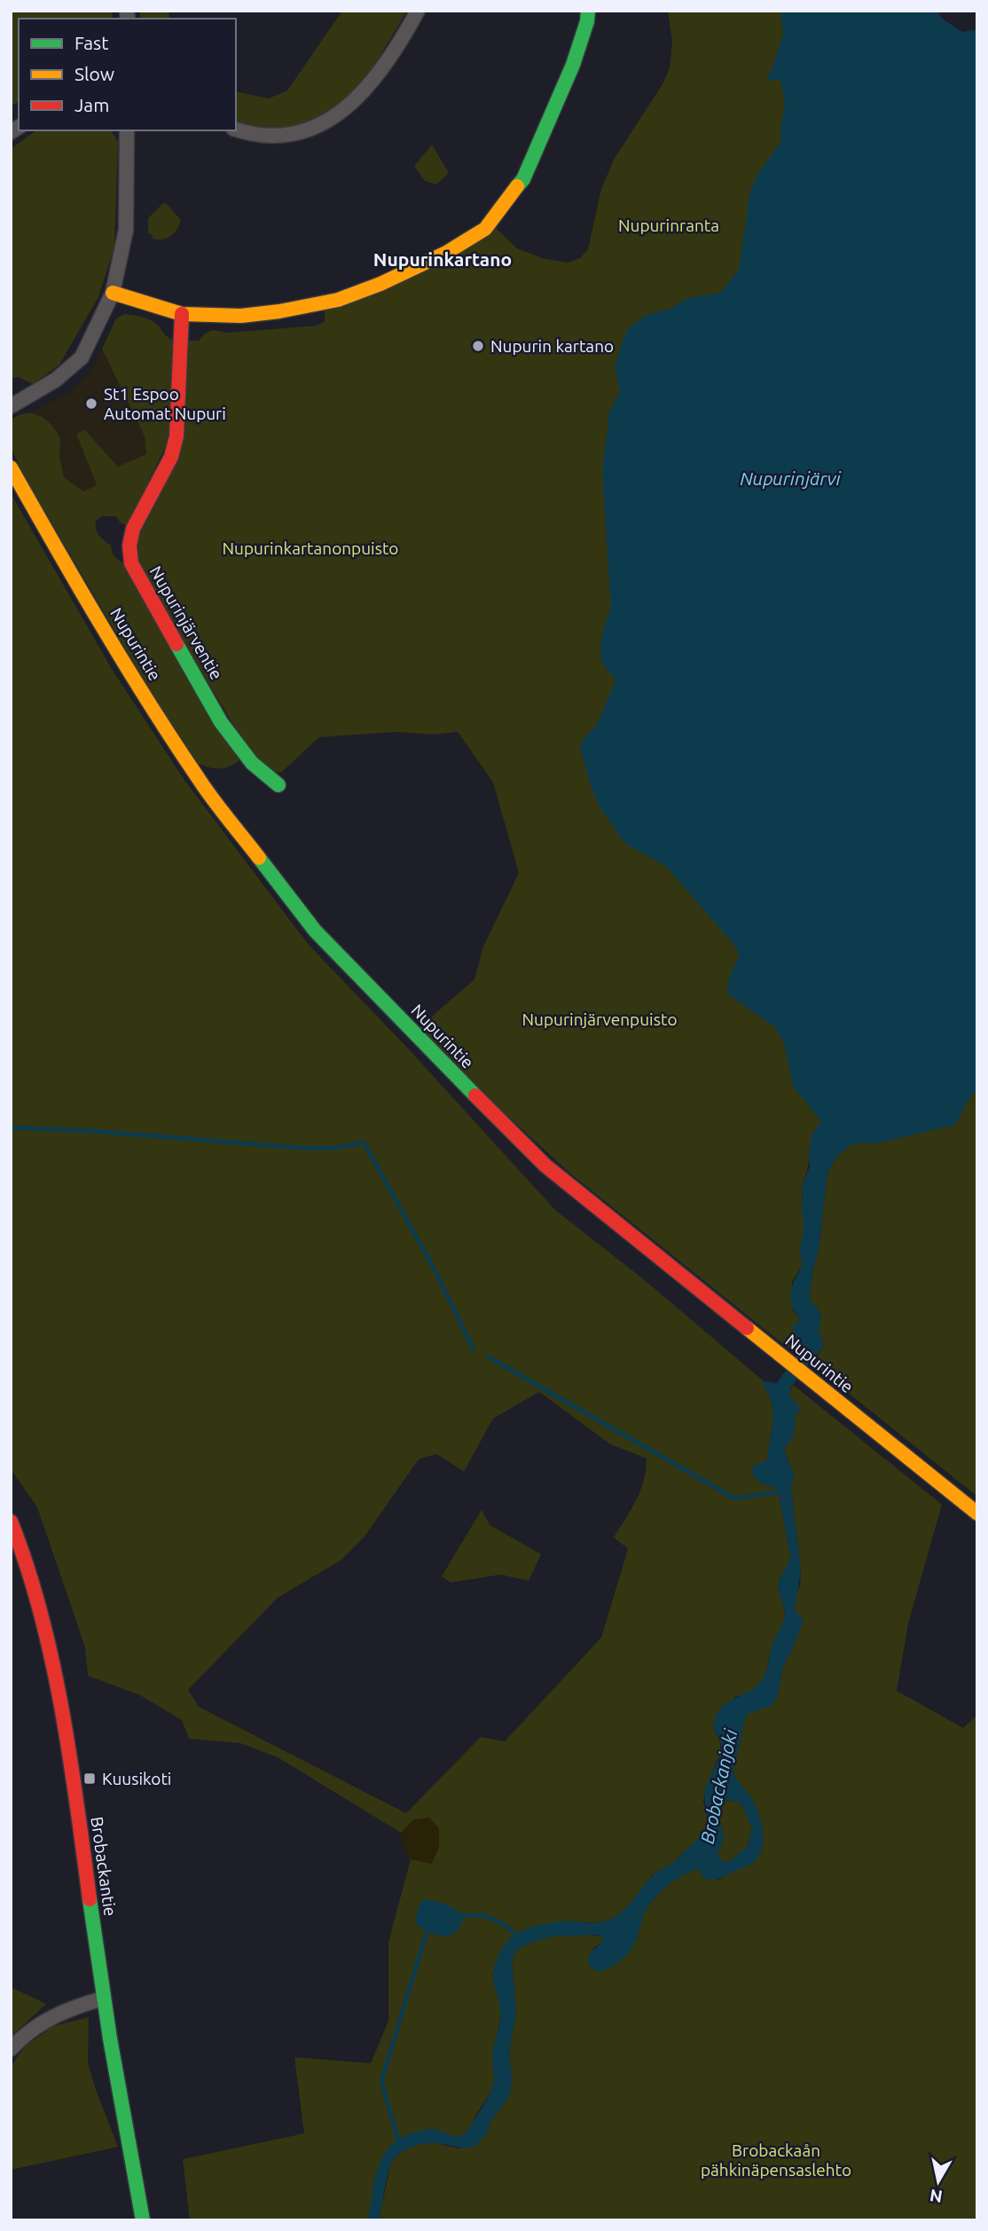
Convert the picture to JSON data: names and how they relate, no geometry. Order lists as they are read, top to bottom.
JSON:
{
  "streets": {
    "street": ["Nupurinjärventie", "Nupurintie", "Brobackantie"]
  },
  "districts": ["Nupurinkartano"],
  "water": ["Nupurinjärvi", "Brobackanjoki"],
  "parks": [
    "Nupurinranta",
    "Nupurinkartanonpuisto",
    "Nupurinjärvenpuisto",
    "Brobackaån pähkinäpensaslehto"
  ],
  "places": {
    "other": ["Nupurin kartano", "St1 Espoo Automat Nupuri"],
    "transit": ["Kuusikoti"]
  },
  "legend": ["Fast", "Slow", "Jam"],
  "north": "bottom"
}
